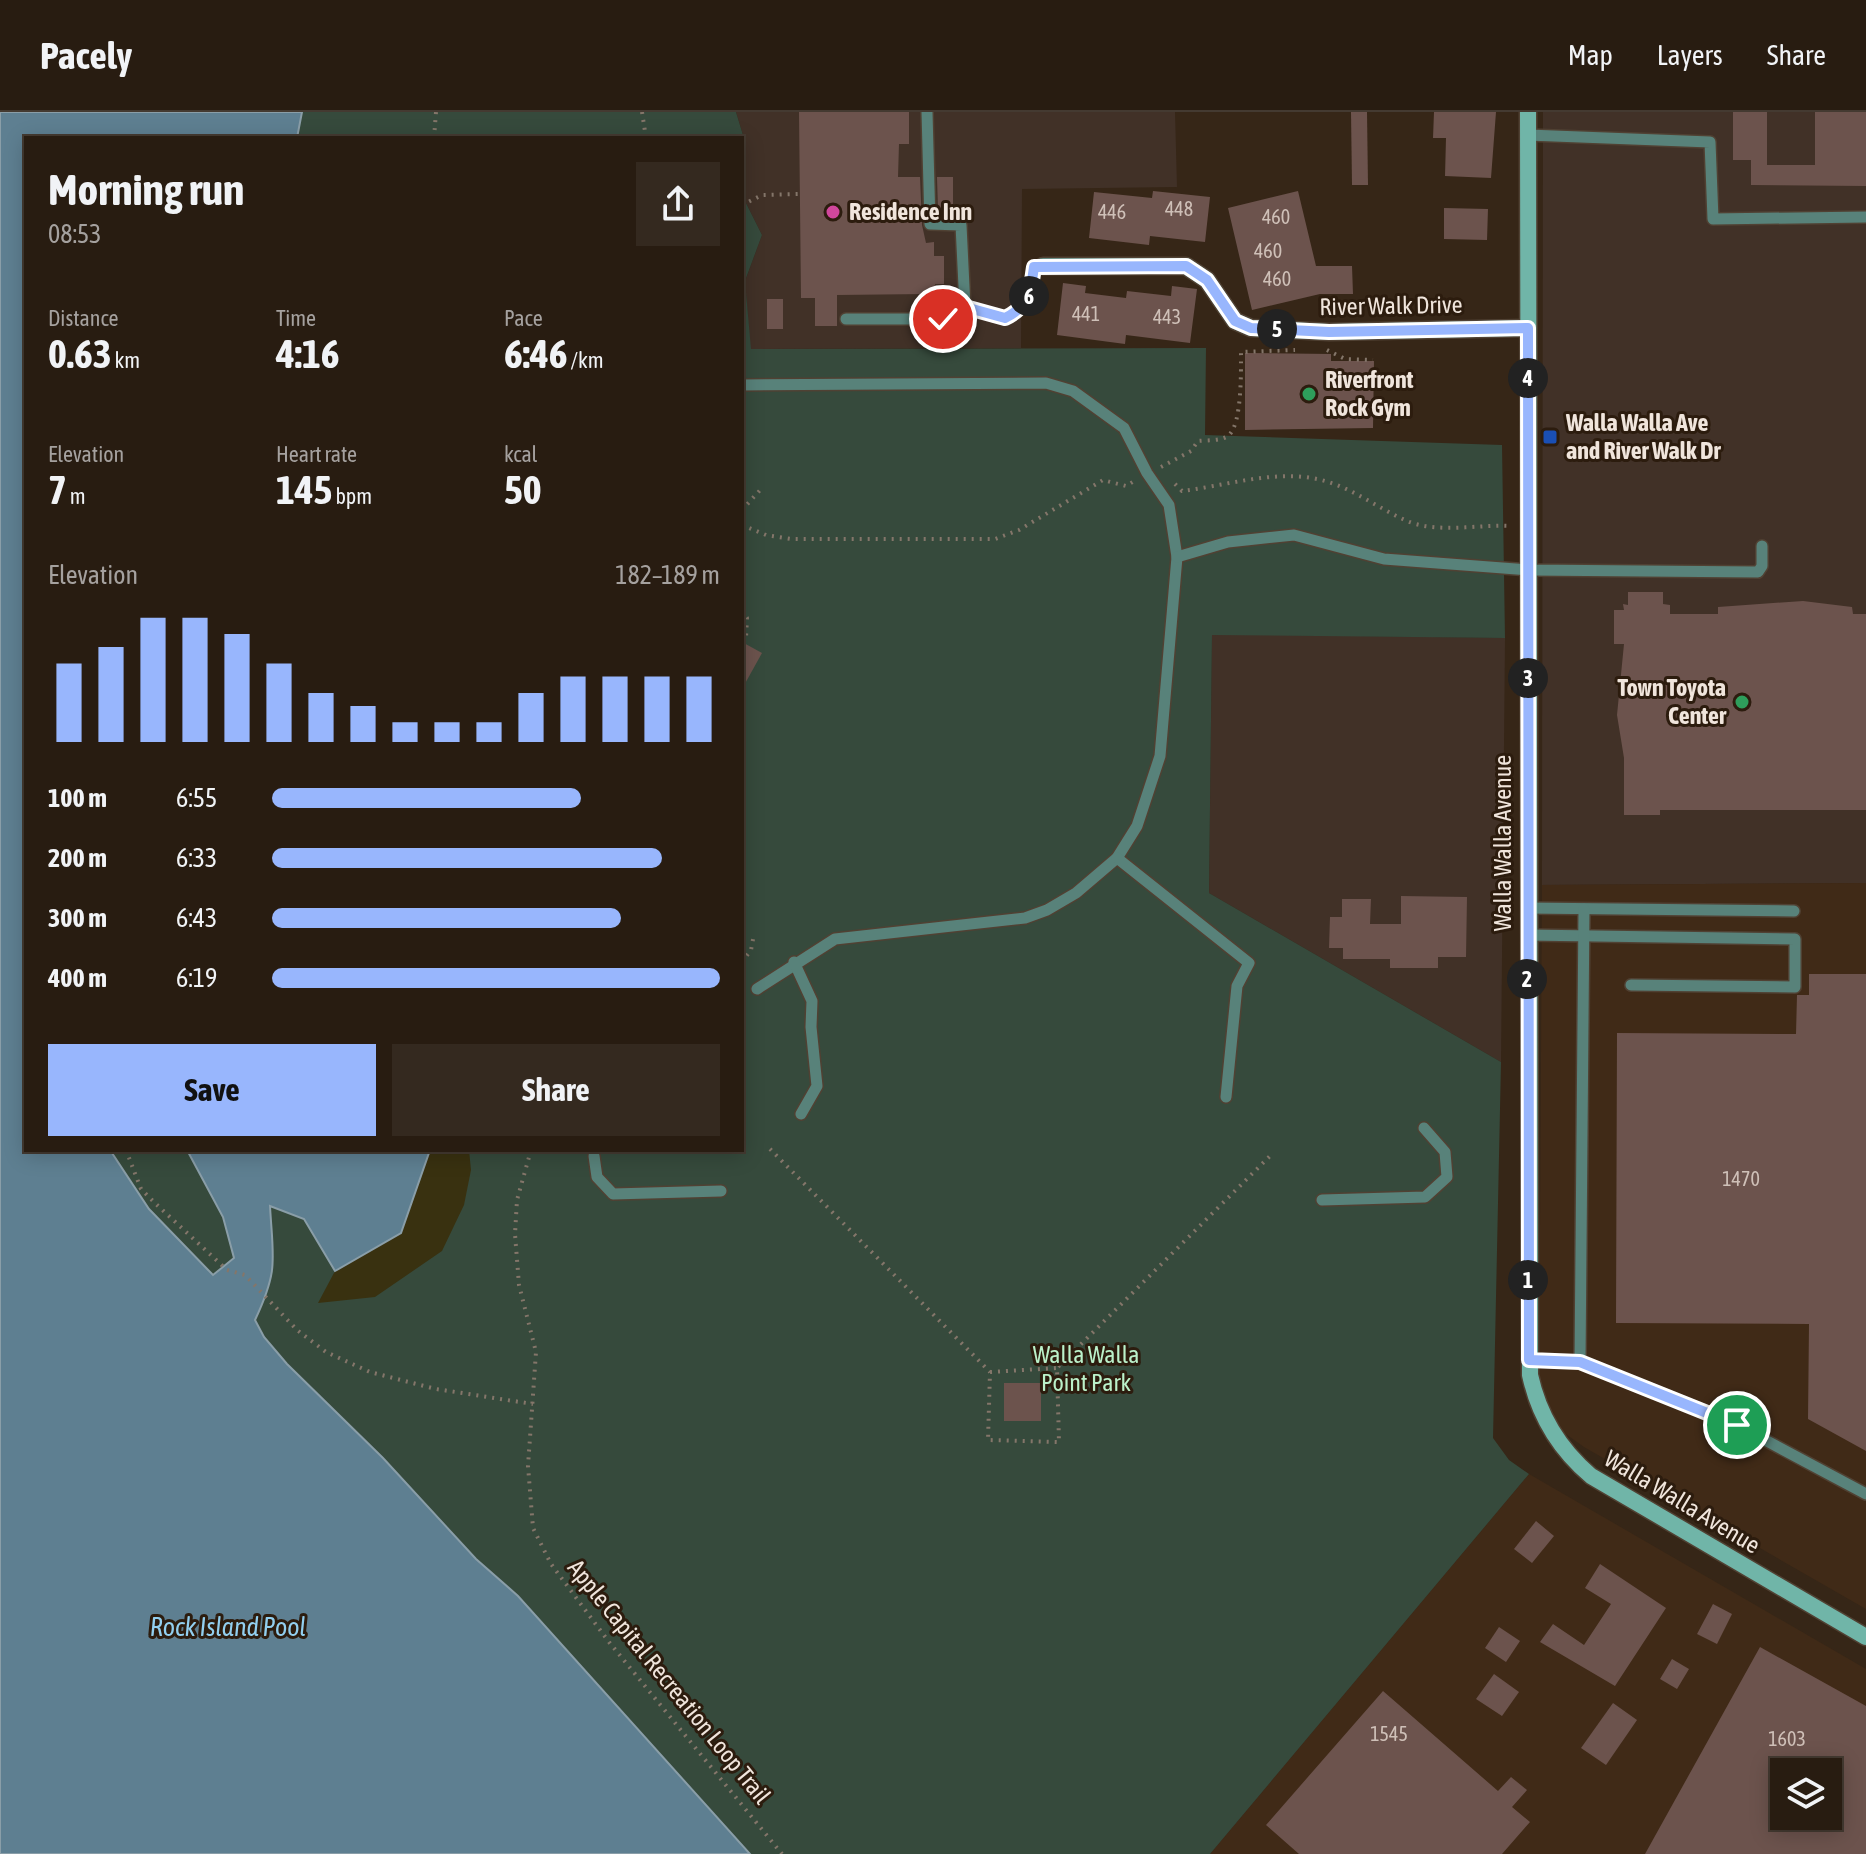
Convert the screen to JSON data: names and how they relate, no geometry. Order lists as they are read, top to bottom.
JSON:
{
  "streets": {
    "street": ["River Walk Drive", "Walla Walla Avenue"],
    "path": ["Apple Capital Recreation Loop Trail"]
  },
  "crossings": [
    ["River Walk Drive", "Walla Walla Avenue"]
  ],
  "water": ["Rock Island Pool"],
  "parks": ["Walla Walla Point Park"],
  "places": {
    "other": ["Residence Inn", "Riverfront Rock Gym", "Town Toyota Center"],
    "transit": ["Walla Walla Ave and River Walk Dr"]
  },
  "house_numbers": [
    "448",
    "446",
    "460",
    "460",
    "460",
    "441",
    "443",
    "1470",
    "1545",
    "1603"
  ],
  "page": {
    "header": "Pacely",
    "nav": ["Map", "Layers", "Share"],
    "heading": ["Morning run", "08:53"],
    "stats": [
      ["Distance", "0.63 km"],
      ["Time", "4:16"],
      ["Pace", "6:46 /km"],
      ["Elevation", "7 m"],
      ["Heart rate", "145 bpm"],
      ["kcal", "50"]
    ],
    "pins": [
      "6",
      "5",
      "4",
      "3",
      "2",
      "1"
    ],
    "chart": ["Elevation", "182–189 m"],
    "list": [
      {
        "name": "100 m",
        "note": "6:55"
      },
      {
        "name": "200 m",
        "note": "6:33"
      },
      {
        "name": "300 m",
        "note": "6:43"
      },
      {
        "name": "400 m",
        "note": "6:19"
      }
    ],
    "buttons": ["Save", "Share"]
  }
}
